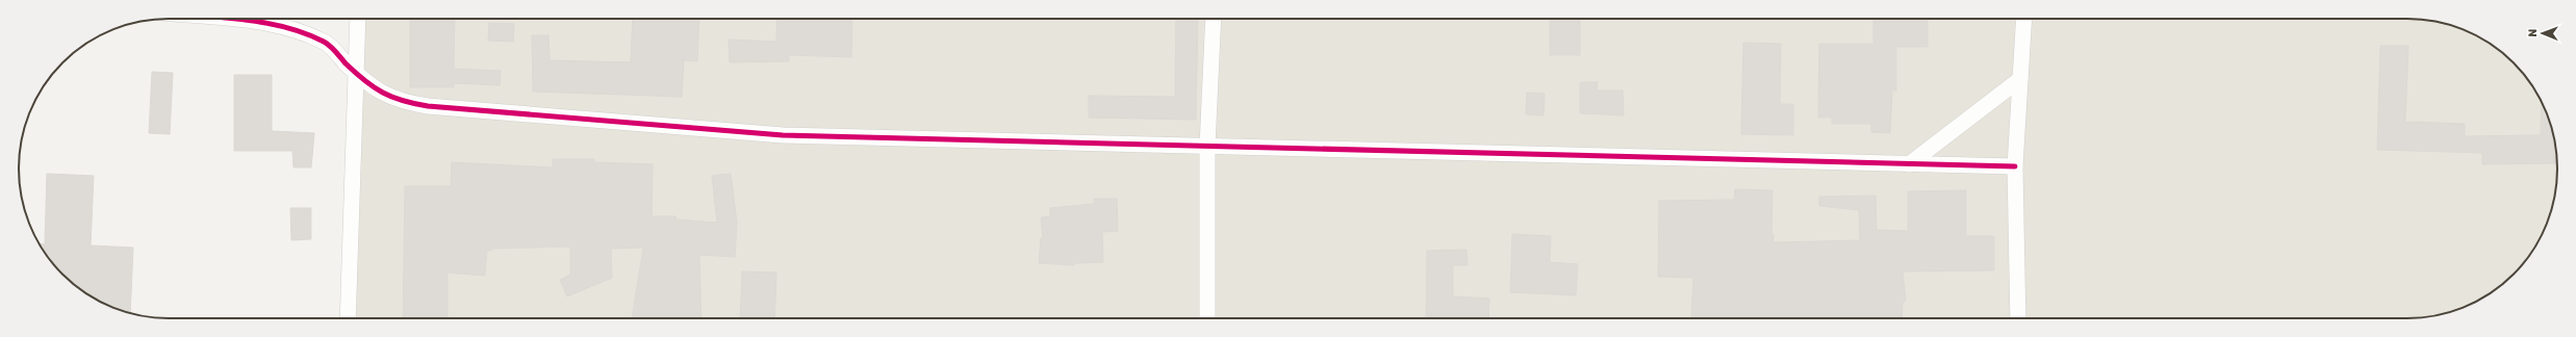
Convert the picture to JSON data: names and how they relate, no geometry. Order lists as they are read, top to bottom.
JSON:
{
  "north": "left"
}
